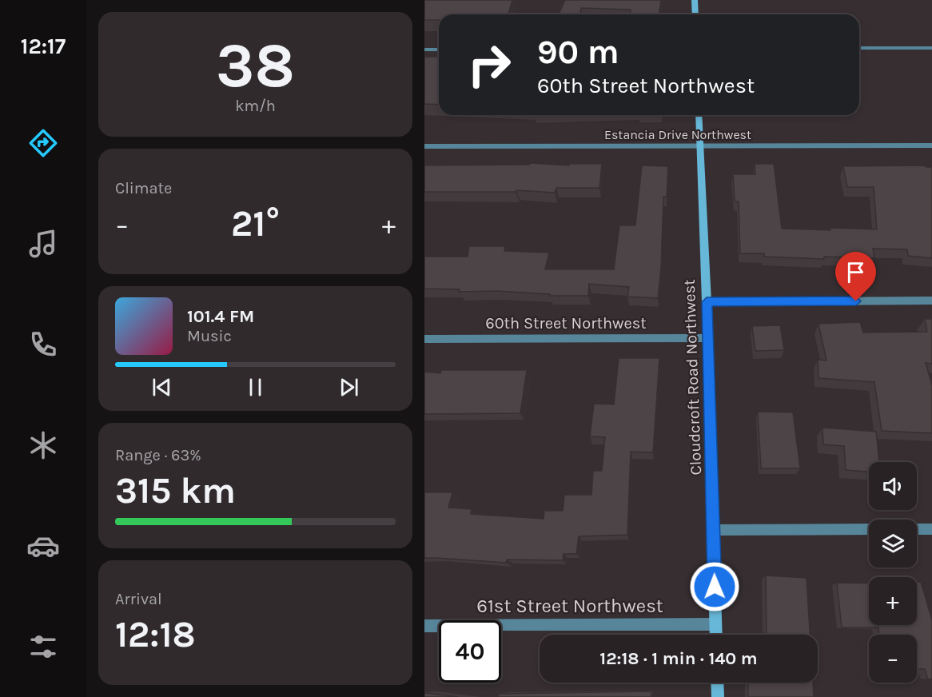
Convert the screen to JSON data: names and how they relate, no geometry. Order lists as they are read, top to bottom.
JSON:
{
  "streets": {
    "street": [
      "Estancia Drive Northwest",
      "60th Street Northwest",
      "Cloudcroft Road Northwest",
      "61st Street Northwest"
    ]
  },
  "crossings": [
    ["Estancia Drive Northwest", "Cloudcroft Road Northwest"],
    ["60th Street Northwest", "Cloudcroft Road Northwest"],
    ["Cloudcroft Road Northwest", "61st Street Northwest"]
  ],
  "page": {
    "tabs": "12:17",
    "tile": [
      ["38", "km/h"],
      "Climate",
      ["Range · 63%", "315 km"],
      ["Arrival", "12:18"]
    ],
    "turn": ["90 m", "60th Street Northwest"],
    "heat": ["−", "21°", "+"],
    "song": ["101.4 FM", "Music"],
    "map_buttons": ["+", "−"],
    "limit": "40",
    "trip": "12:18 · 1 min · 140 m"
  }
}
